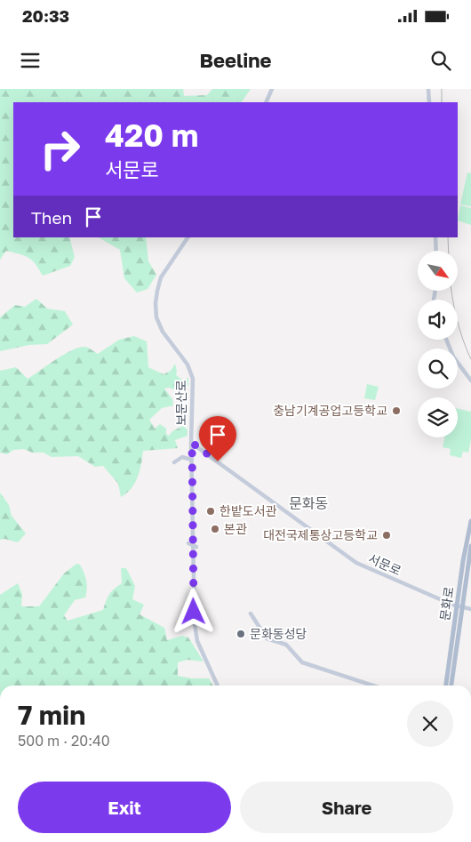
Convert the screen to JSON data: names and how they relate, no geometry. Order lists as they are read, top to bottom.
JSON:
{
  "streets": {
    "main road": ["보문산로", "서문로", "문화로"]
  },
  "crossings": [
    ["보문산로", "서문로"],
    ["서문로", "문화로"]
  ],
  "districts": ["문화동"],
  "places": [
    "충남기계공업고등학교",
    "한밭도서관",
    "본관",
    "대전국제통상고등학교",
    "문화동성당"
  ],
  "north": "bottom right",
  "page": {
    "status": "20:33",
    "header": "Beeline",
    "turn": ["420 m", "서문로"],
    "then": "Then",
    "heading": ["7 min", "500 m · 20:40"],
    "buttons": ["Exit", "Share"]
  }
}
